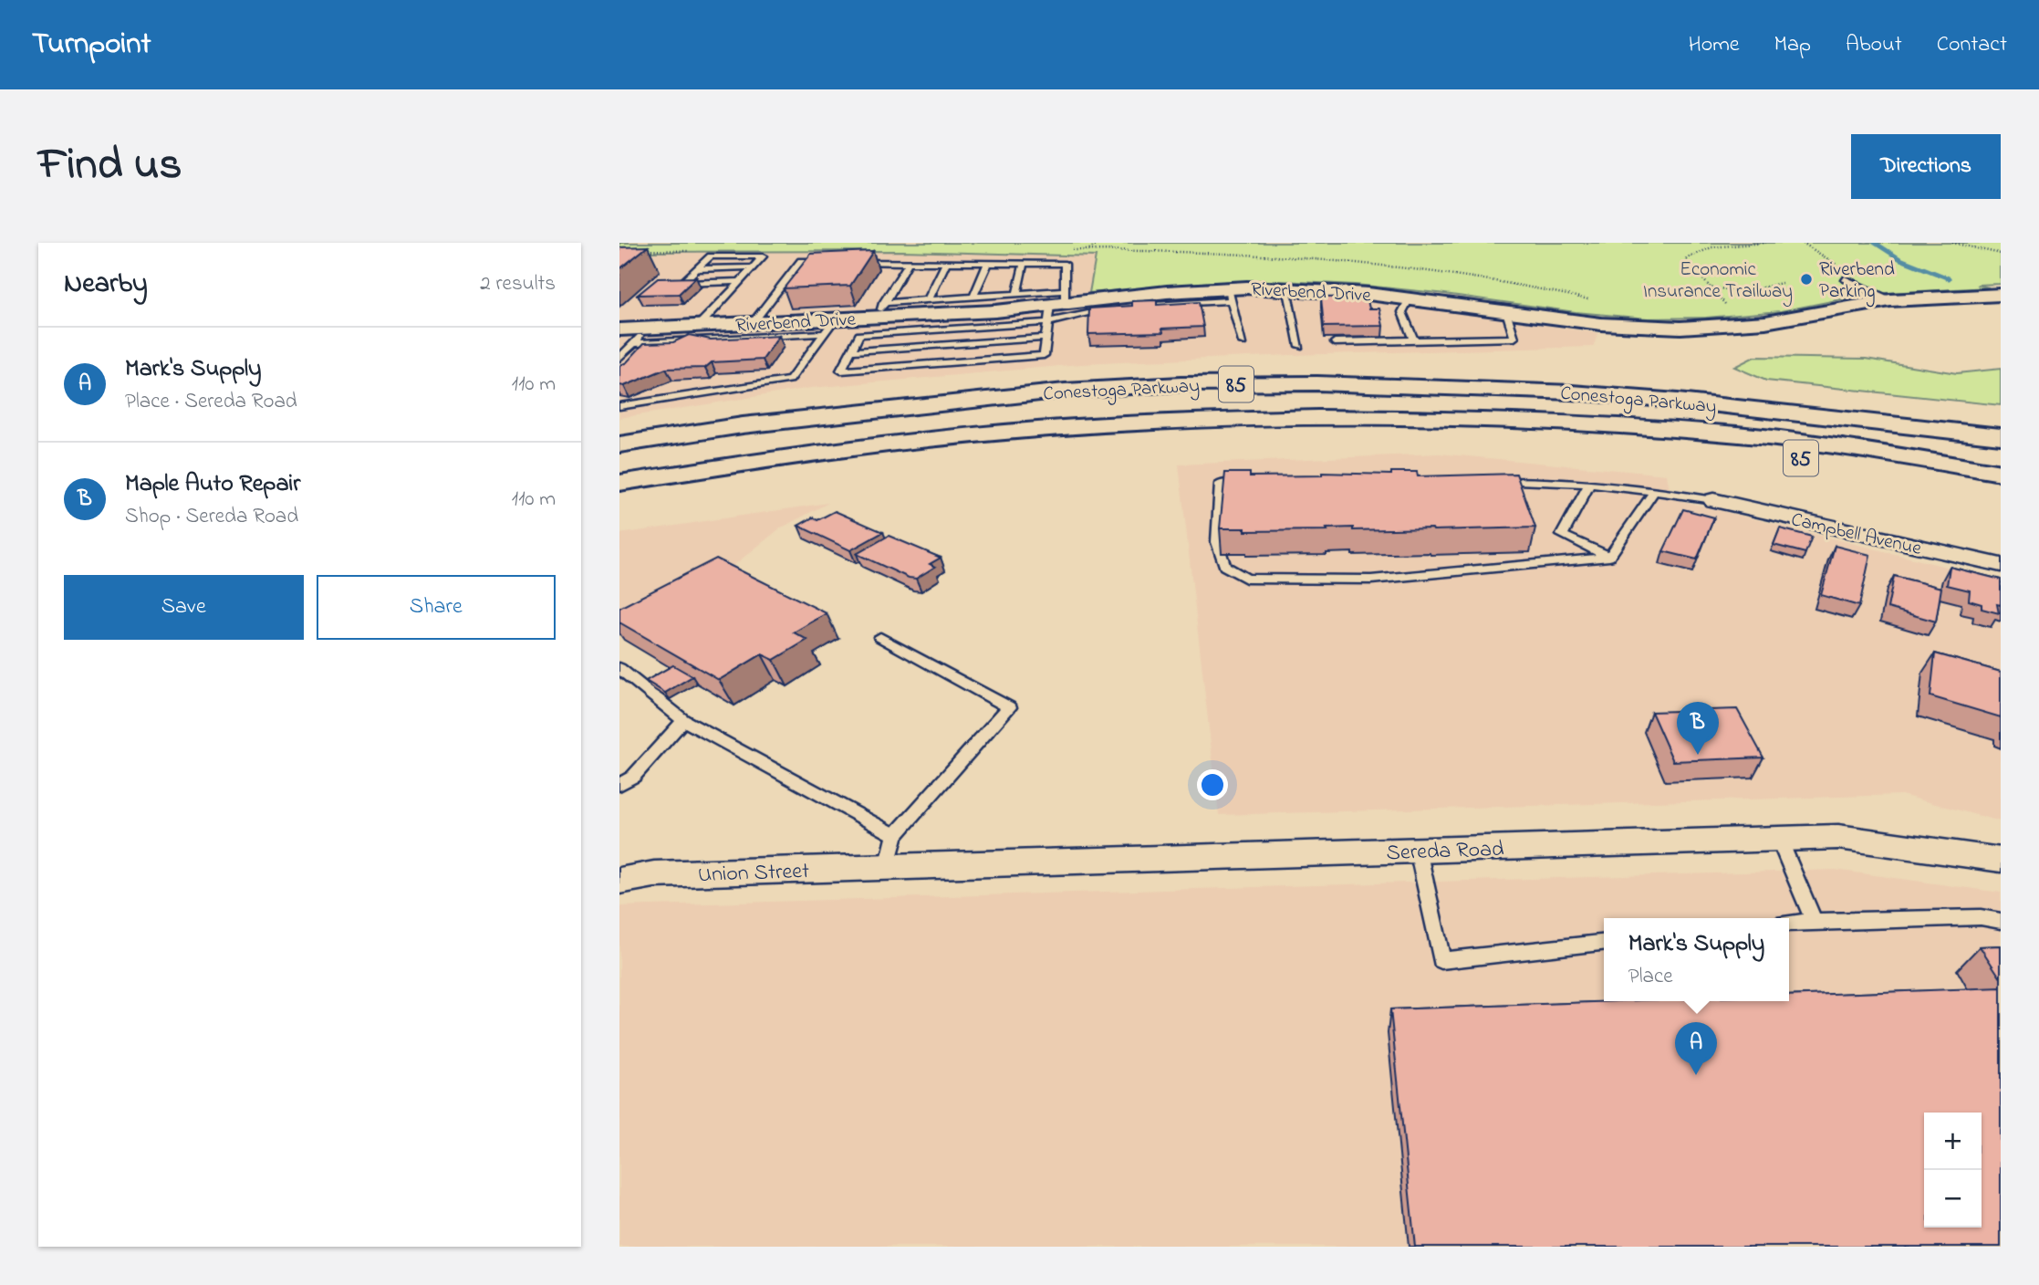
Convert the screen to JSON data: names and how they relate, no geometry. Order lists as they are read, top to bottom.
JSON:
{
  "streets": {
    "main road": ["Riverbend Drive", "85", "Conestoga Parkway"],
    "street": ["Campbell Avenue", "Sereda Road", "Union Street"]
  },
  "crossings": [
    ["Sereda Road", "Union Street"]
  ],
  "parks": ["Economic Insurance Trailway"],
  "places": ["Riverbend Parking"],
  "page": {
    "header": "Turnpoint",
    "nav": [
      "Home",
      "Map",
      "About",
      "Contact"
    ],
    "title": "Find us",
    "buttons": [
      "Directions",
      ["Save", "Share"]
    ],
    "heading": ["Nearby", "2 results"],
    "list": [
      {
        "mark": "A",
        "name": "Mark's Supply",
        "note": "Place · Sereda Road",
        "value": "110 m"
      },
      {
        "mark": "B",
        "name": "Maple Auto Repair",
        "note": "Shop · Sereda Road",
        "value": "110 m"
      }
    ],
    "pins": ["B", "A"],
    "popup": ["Mark's Supply", "Place"],
    "map_buttons": ["+", "−"]
  }
}
